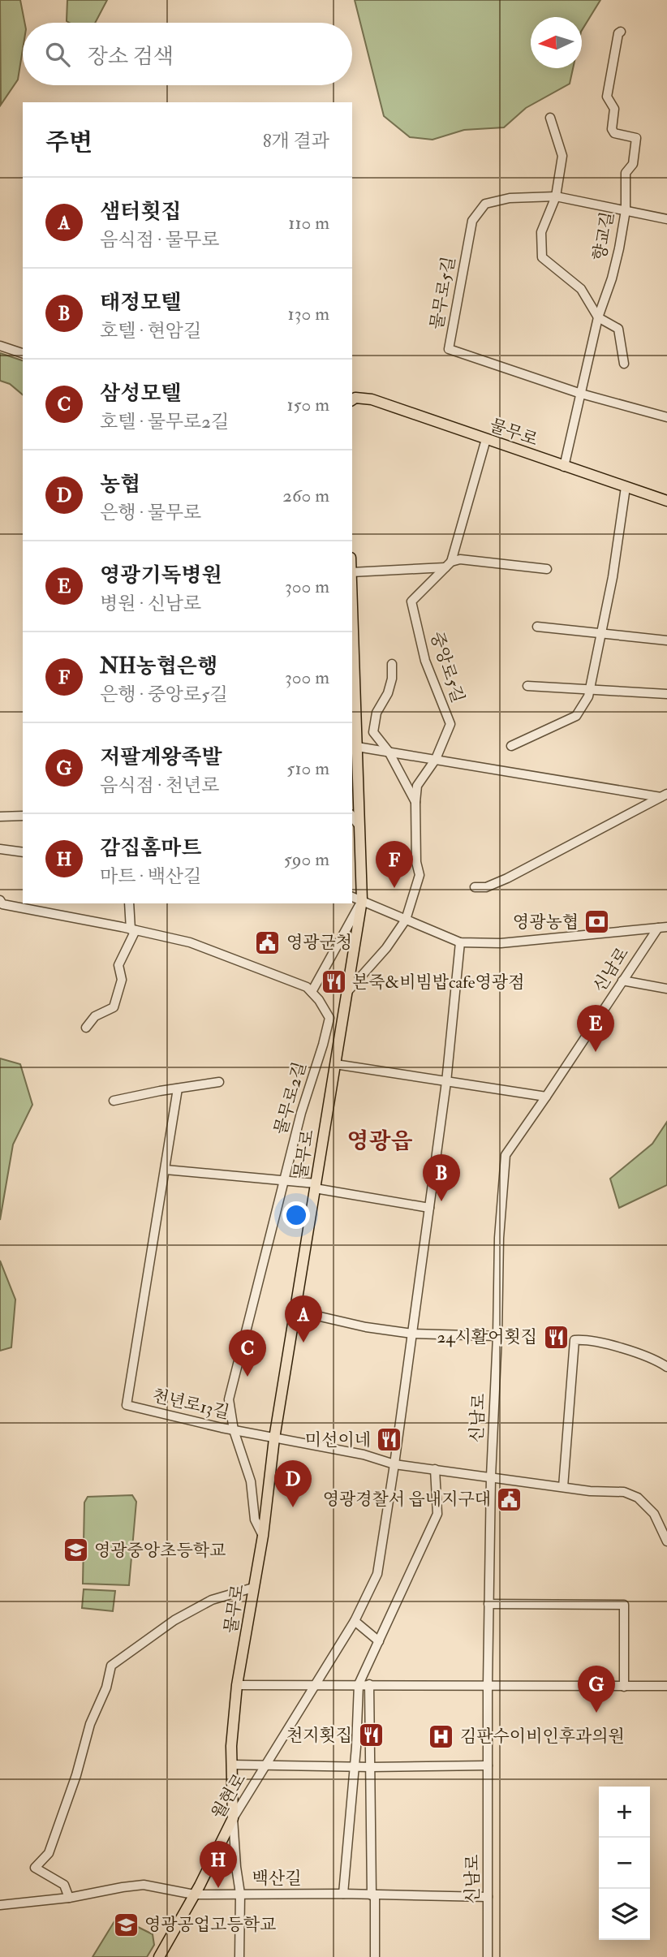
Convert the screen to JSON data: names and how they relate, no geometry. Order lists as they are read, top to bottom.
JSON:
{
  "streets": {
    "main road": ["물무로", "월현로"],
    "street": [
      "향교길",
      "물무로5길",
      "중앙로5길",
      "신남로",
      "물무로2길",
      "천년로13길",
      "백산길"
    ]
  },
  "crossings": [
    ["향교길", "물무로5길"],
    ["향교길", "물무로"],
    ["물무로", "중앙로5길"],
    ["물무로", "물무로2길"],
    ["물무로", "천년로13길"],
    ["물무로", "월현로"],
    ["물무로", "백산길"],
    ["신남로", "천년로13길"],
    ["신남로", "백산길"],
    ["물무로2길", "천년로13길"],
    ["천년로13길", "월현로"],
    ["월현로", "백산길"]
  ],
  "districts": ["영광읍"],
  "places": {
    "bank": ["영광농협"],
    "public building": ["영광군청", "영광경찰서 읍내지구대"],
    "restaurant": [
      "본죽&비빔밥cafe영광점",
      "24시활어횟집",
      "미선이네",
      "천지횟집"
    ],
    "school or university": ["영광중앙초등학교", "영광공업고등학교"],
    "hospital": ["김판수이비인후과의원"]
  },
  "north": "left",
  "page": {
    "search": "장소 검색",
    "heading": ["주변", "8개 결과"],
    "list": [
      {
        "mark": "A",
        "name": "샘터횟집",
        "note": "음식점 · 물무로",
        "value": "110 m"
      },
      {
        "mark": "B",
        "name": "태정모텔",
        "note": "호텔 · 현암길",
        "value": "130 m"
      },
      {
        "mark": "C",
        "name": "삼성모텔",
        "note": "호텔 · 물무로2길",
        "value": "150 m"
      },
      {
        "mark": "D",
        "name": "농협",
        "note": "은행 · 물무로",
        "value": "260 m"
      },
      {
        "mark": "E",
        "name": "영광기독병원",
        "note": "병원 · 신남로",
        "value": "300 m"
      },
      {
        "mark": "F",
        "name": "NH농협은행",
        "note": "은행 · 중앙로5길",
        "value": "300 m"
      },
      {
        "mark": "G",
        "name": "저팔계왕족발",
        "note": "음식점 · 천년로",
        "value": "510 m"
      },
      {
        "mark": "H",
        "name": "감집홈마트",
        "note": "마트 · 백산길",
        "value": "590 m"
      }
    ],
    "pins": [
      "F",
      "E",
      "B",
      "A",
      "C",
      "D",
      "G",
      "H"
    ],
    "map_buttons": ["+", "−"]
  }
}
